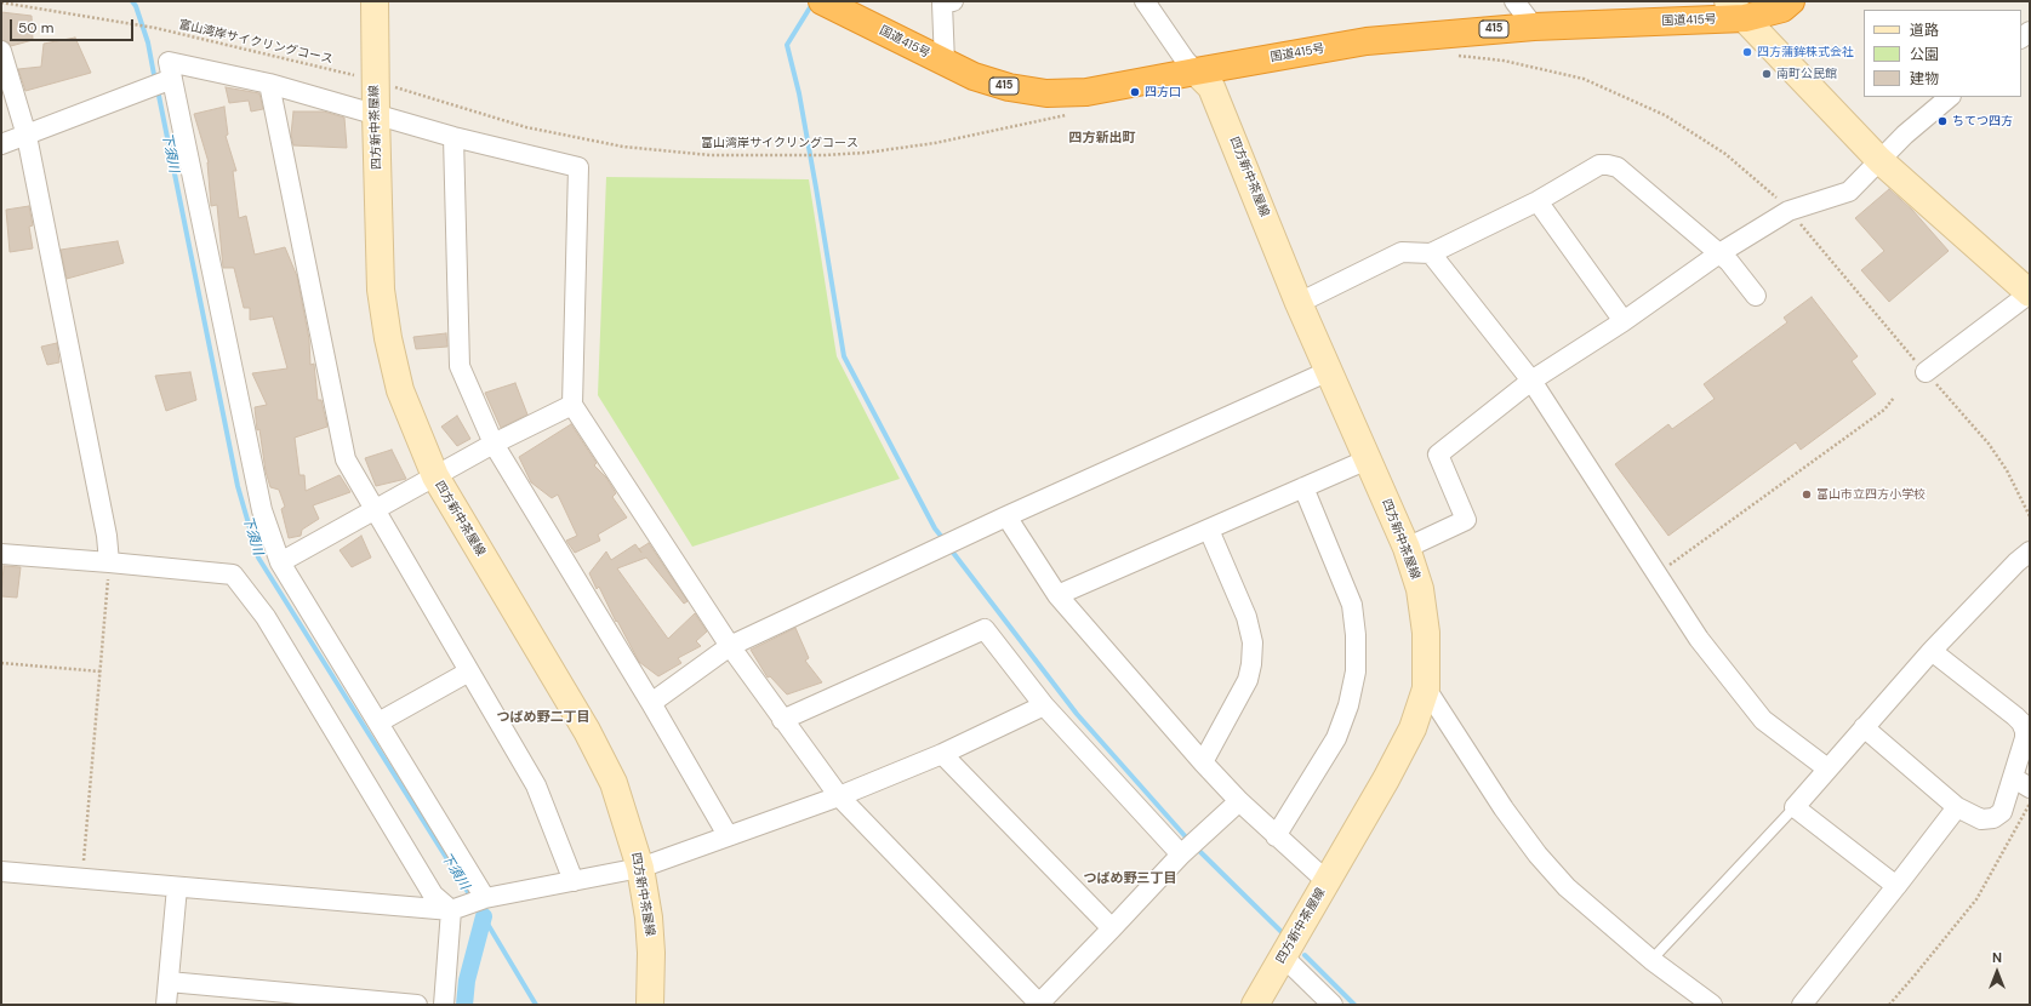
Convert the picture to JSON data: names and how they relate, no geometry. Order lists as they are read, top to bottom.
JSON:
{
  "streets": {
    "highway": ["国道415号", "415"],
    "main road": ["四方新中茶屋線"],
    "path": ["富山湾岸サイクリングコース"]
  },
  "crossings": [
    ["国道415号", "四方新中茶屋線"]
  ],
  "districts": ["四方新出町", "つばめ野二丁目", "つばめ野三丁目"],
  "water": ["下須川"],
  "places": [
    "四方蒲鉾株式会社",
    "南町公民館",
    "四方口",
    "ちてつ四方",
    "富山市立四方小学校"
  ],
  "legend": ["道路", "公園", "建物"],
  "scale_bar": "50 m",
  "north": "top"
}
